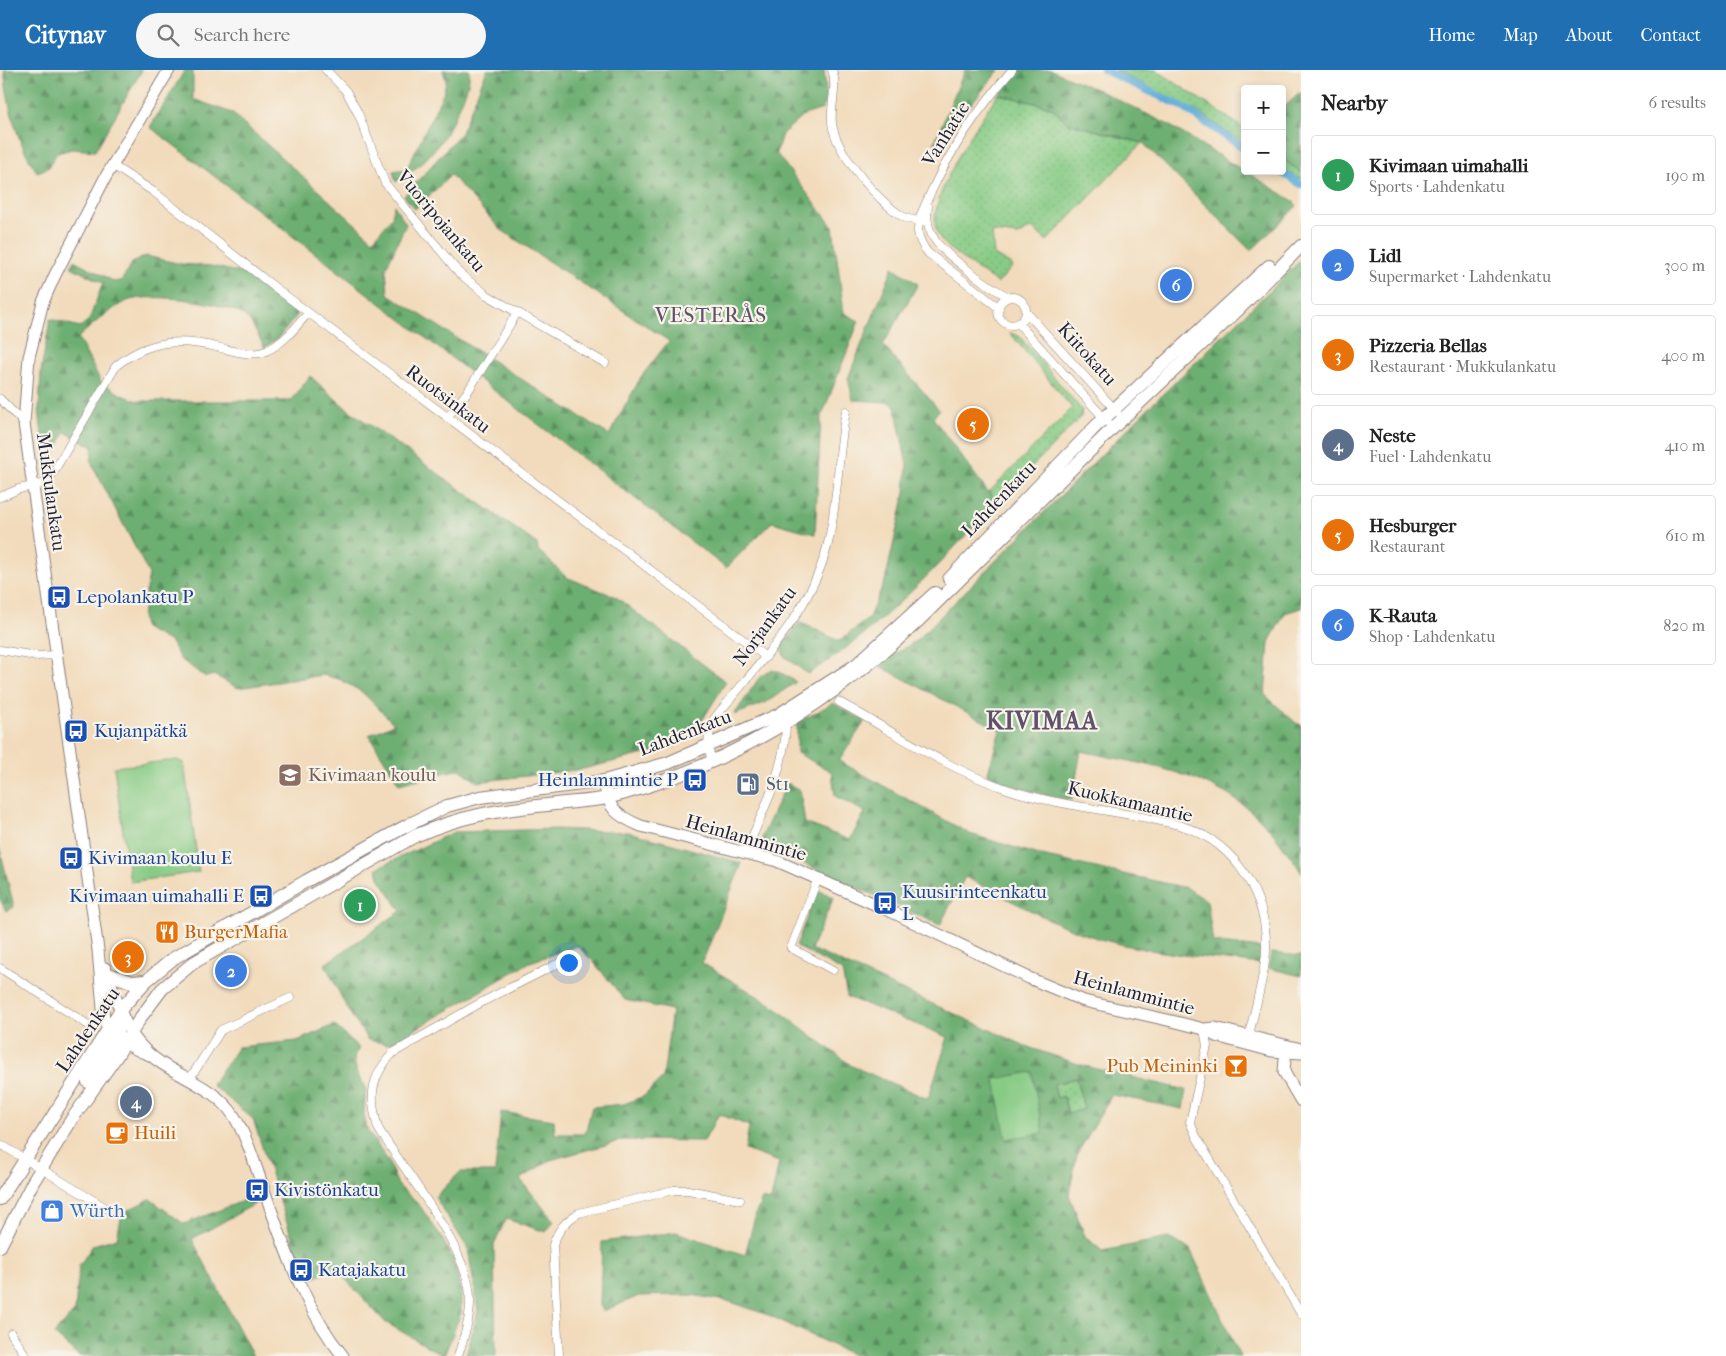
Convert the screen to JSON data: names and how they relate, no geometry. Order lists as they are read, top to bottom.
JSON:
{
  "streets": {
    "main road": ["Lahdenkatu"],
    "street": [
      "Vanhatie",
      "Vuoripojankatu",
      "Kiitokatu",
      "Ruotsinkatu",
      "Mukkulankatu",
      "Norjankatu",
      "Kuokkamaantie",
      "Heinlammintie"
    ]
  },
  "crossings": [
    ["Kiitokatu", "Lahdenkatu"],
    ["Ruotsinkatu", "Mukkulankatu"],
    ["Ruotsinkatu", "Norjankatu"],
    ["Mukkulankatu", "Lahdenkatu"],
    ["Lahdenkatu", "Norjankatu"],
    ["Lahdenkatu", "Heinlammintie"],
    ["Kuokkamaantie", "Heinlammintie"]
  ],
  "districts": ["VESTERÅS", "KIVIMAA"],
  "places": {
    "bus stop": [
      "Lepolankatu P",
      "Kujanpätkä",
      "Heinlammintie P",
      "Kivimaan koulu E",
      "Kivimaan uimahalli E",
      "Kuusirinteenkatu L",
      "Kivistönkatu",
      "Katajakatu"
    ],
    "school or university": ["Kivimaan koulu"],
    "fuel station": ["St1"],
    "restaurant": ["BurgerMafia"],
    "bar": ["Pub Meininki"],
    "cafe": ["Huili"],
    "shop": ["Würth"]
  },
  "page": {
    "header": "Citynav",
    "search": "Search here",
    "nav": [
      "Home",
      "Map",
      "About",
      "Contact"
    ],
    "heading": ["Nearby", "6 results"],
    "map_buttons": ["+", "−"],
    "list": [
      {
        "mark": "1",
        "name": "Kivimaan uimahalli",
        "note": "Sports · Lahdenkatu",
        "value": "190 m"
      },
      {
        "mark": "2",
        "name": "Lidl",
        "note": "Supermarket · Lahdenkatu",
        "value": "300 m"
      },
      {
        "mark": "3",
        "name": "Pizzeria Bellas",
        "note": "Restaurant · Mukkulankatu",
        "value": "400 m"
      },
      {
        "mark": "4",
        "name": "Neste",
        "note": "Fuel · Lahdenkatu",
        "value": "410 m"
      },
      {
        "mark": "5",
        "name": "Hesburger",
        "note": "Restaurant",
        "value": "610 m"
      },
      {
        "mark": "6",
        "name": "K-Rauta",
        "note": "Shop · Lahdenkatu",
        "value": "820 m"
      }
    ],
    "pins": [
      "6",
      "5",
      "1",
      "3",
      "2",
      "4"
    ]
  }
}
